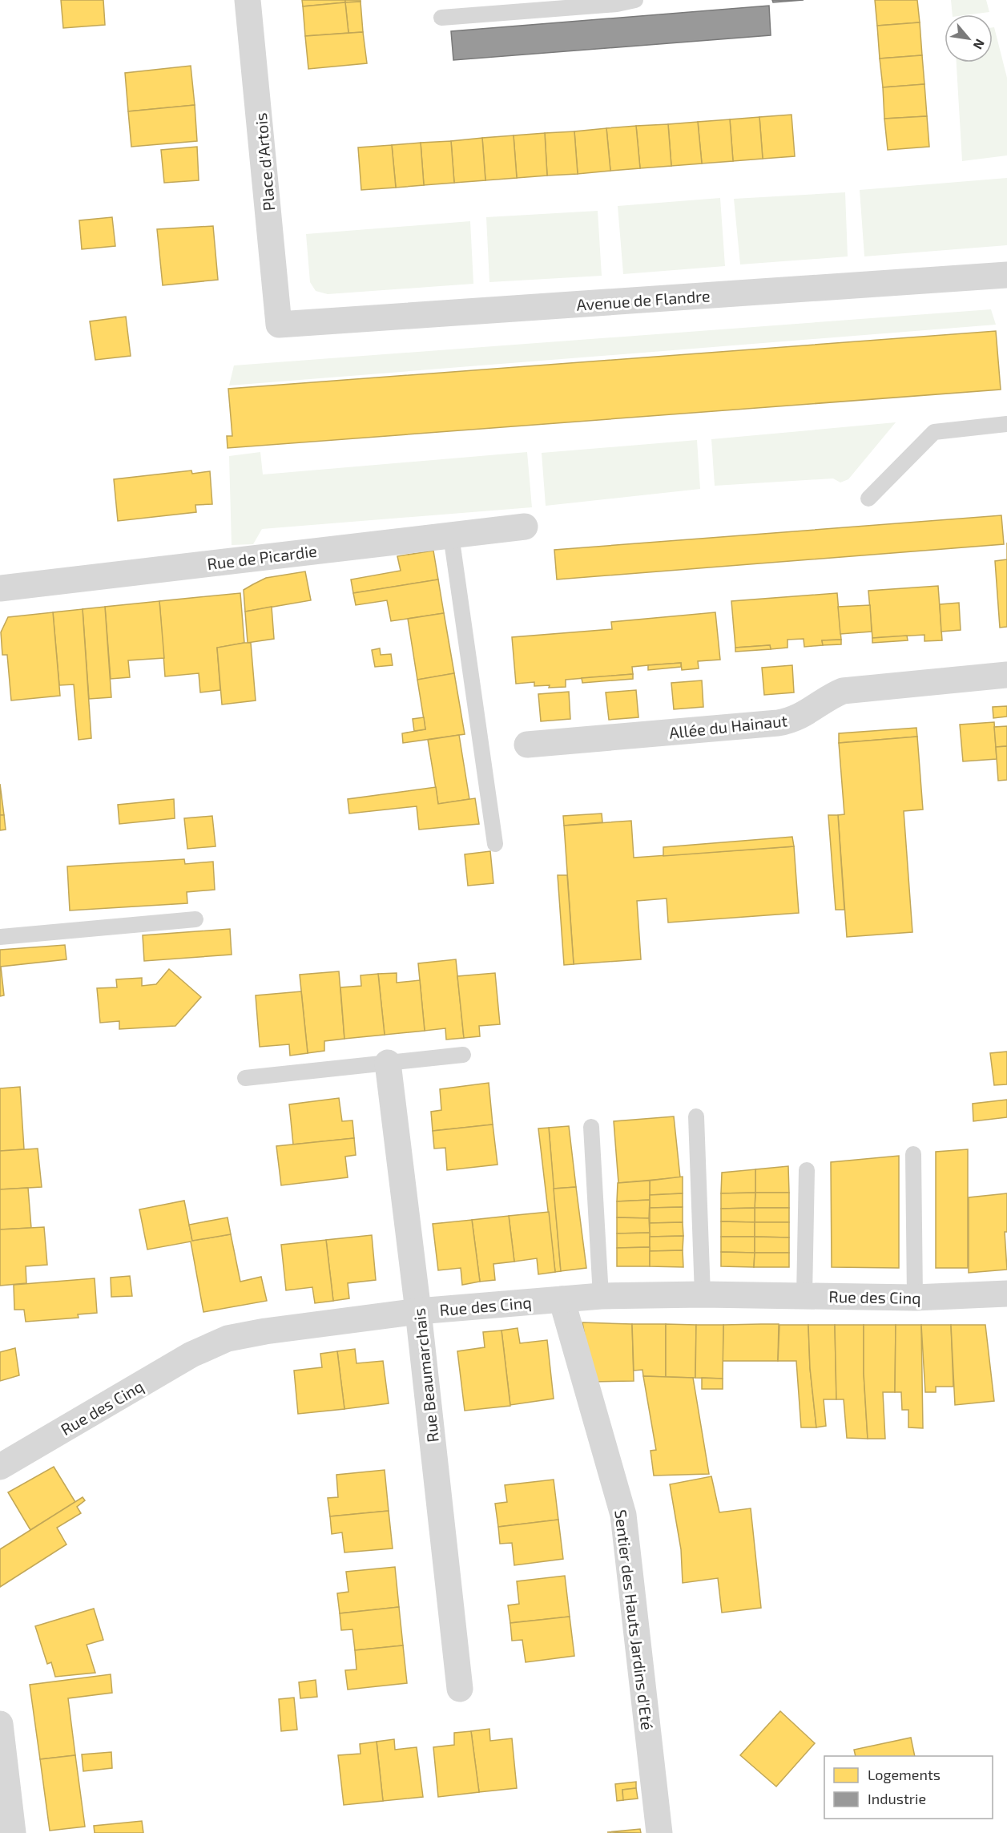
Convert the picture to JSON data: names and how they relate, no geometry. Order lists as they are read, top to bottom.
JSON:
{
  "streets": {
    "street": [
      "Place d'Artois",
      "Avenue de Flandre",
      "Rue de Picardie",
      "Allée du Hainaut",
      "Rue des Cinq",
      "Rue Beaumarchais",
      "Sentier des Hauts Jardins d'Eté"
    ]
  },
  "crossings": [
    ["Place d'Artois", "Avenue de Flandre"],
    ["Rue des Cinq", "Rue Beaumarchais"],
    ["Rue des Cinq", "Sentier des Hauts Jardins d'Eté"]
  ],
  "legend": ["Logements", "Industrie"],
  "north": "bottom right"
}
